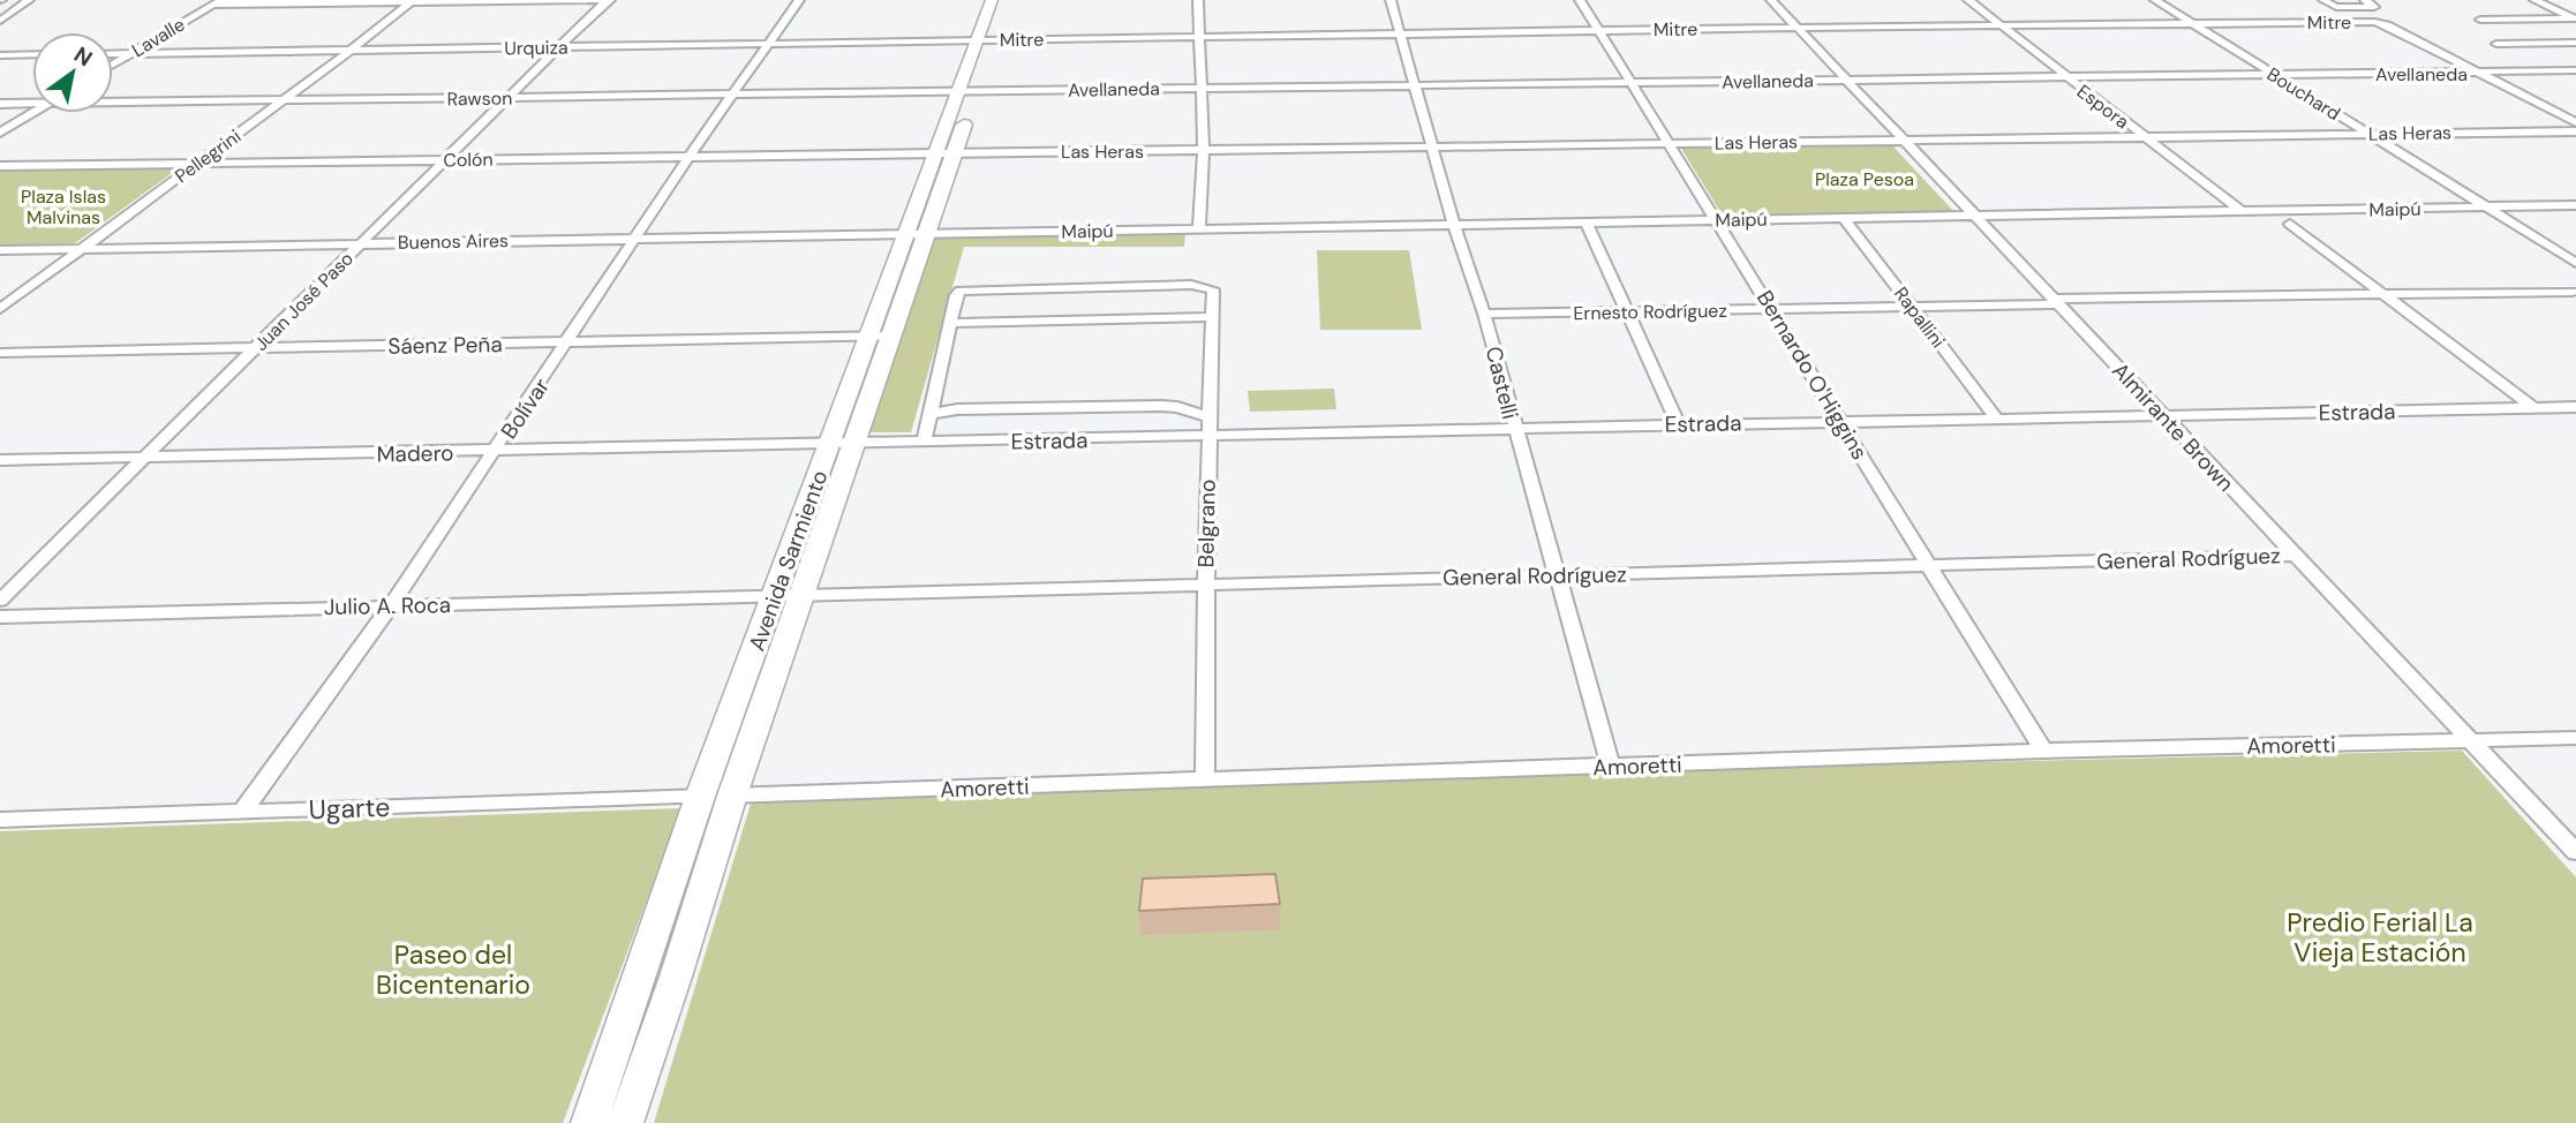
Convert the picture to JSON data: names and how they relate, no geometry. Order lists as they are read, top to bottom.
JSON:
{
  "streets": {
    "main road": ["Avenida Sarmiento"],
    "street": [
      "Mitre",
      "Lavalle",
      "Urquiza",
      "Avellaneda",
      "Bouchard",
      "Rawson",
      "Espora",
      "Las Heras",
      "Pellegrini",
      "Colón",
      "Maipú",
      "Buenos Aires",
      "Juan José Paso",
      "Ernesto Rodríguez",
      "Rapallini",
      "Sáenz Peña",
      "Bernardo O'Higgins",
      "Castelli",
      "Bolívar",
      "Estrada",
      "Almirante Brown",
      "Madero",
      "Belgrano",
      "General Rodríguez",
      "Julio A. Roca",
      "Amoretti",
      "Ugarte"
    ]
  },
  "crossings": [
    ["Mitre", "Urquiza"],
    ["Mitre", "Avellaneda"],
    ["Mitre", "Bouchard"],
    ["Mitre", "Espora"],
    ["Mitre", "Bernardo O'Higgins"],
    ["Mitre", "Castelli"],
    ["Mitre", "Almirante Brown"],
    ["Mitre", "Avenida Sarmiento"],
    ["Lavalle", "Urquiza"],
    ["Urquiza", "Pellegrini"],
    ["Urquiza", "Juan José Paso"],
    ["Urquiza", "Bolívar"],
    ["Urquiza", "Avenida Sarmiento"],
    ["Avellaneda", "Bouchard"],
    ["Avellaneda", "Rawson"],
    ["Avellaneda", "Espora"],
    ["Avellaneda", "Bernardo O'Higgins"],
    ["Avellaneda", "Castelli"],
    ["Avellaneda", "Almirante Brown"],
    ["Avellaneda", "Avenida Sarmiento"],
    ["Bouchard", "Las Heras"],
    ["Bouchard", "Maipú"],
    ["Rawson", "Pellegrini"],
    ["Rawson", "Juan José Paso"],
    ["Rawson", "Bolívar"],
    ["Rawson", "Avenida Sarmiento"],
    ["Espora", "Las Heras"],
    ["Espora", "Maipú"],
    ["Las Heras", "Colón"],
    ["Las Heras", "Bernardo O'Higgins"],
    ["Las Heras", "Castelli"],
    ["Las Heras", "Almirante Brown"],
    ["Las Heras", "Avenida Sarmiento"],
    ["Pellegrini", "Colón"],
    ["Pellegrini", "Buenos Aires"],
    ["Colón", "Juan José Paso"],
    ["Colón", "Bolívar"],
    ["Colón", "Avenida Sarmiento"],
    ["Maipú", "Buenos Aires"],
    ["Maipú", "Rapallini"],
    ["Maipú", "Bernardo O'Higgins"],
    ["Maipú", "Castelli"],
    ["Maipú", "Almirante Brown"],
    ["Maipú", "Avenida Sarmiento"],
    ["Buenos Aires", "Juan José Paso"],
    ["Buenos Aires", "Bolívar"],
    ["Buenos Aires", "Avenida Sarmiento"],
    ["Juan José Paso", "Sáenz Peña"],
    ["Juan José Paso", "Madero"],
    ["Ernesto Rodríguez", "Rapallini"],
    ["Ernesto Rodríguez", "Bernardo O'Higgins"],
    ["Ernesto Rodríguez", "Castelli"],
    ["Ernesto Rodríguez", "Almirante Brown"],
    ["Rapallini", "Estrada"],
    ["Sáenz Peña", "Bolívar"],
    ["Sáenz Peña", "Avenida Sarmiento"],
    ["Bernardo O'Higgins", "Estrada"],
    ["Bernardo O'Higgins", "General Rodríguez"],
    ["Bernardo O'Higgins", "Amoretti"],
    ["Castelli", "Estrada"],
    ["Castelli", "General Rodríguez"],
    ["Castelli", "Amoretti"],
    ["Bolívar", "Madero"],
    ["Bolívar", "Julio A. Roca"],
    ["Bolívar", "Ugarte"],
    ["Estrada", "Almirante Brown"],
    ["Estrada", "Madero"],
    ["Estrada", "Belgrano"],
    ["Estrada", "Avenida Sarmiento"],
    ["Almirante Brown", "General Rodríguez"],
    ["Almirante Brown", "Amoretti"],
    ["Madero", "Avenida Sarmiento"],
    ["Belgrano", "General Rodríguez"],
    ["Belgrano", "Amoretti"],
    ["General Rodríguez", "Avenida Sarmiento"],
    ["General Rodríguez", "Julio A. Roca"],
    ["Avenida Sarmiento", "Julio A. Roca"],
    ["Avenida Sarmiento", "Amoretti"],
    ["Avenida Sarmiento", "Ugarte"],
    ["Amoretti", "Ugarte"]
  ],
  "parks": [
    "Plaza Pesoa",
    "Plaza Islas Malvinas",
    "Predio Ferial La Vieja Estación",
    "Paseo del Bicentenario"
  ],
  "north": "top right"
}
